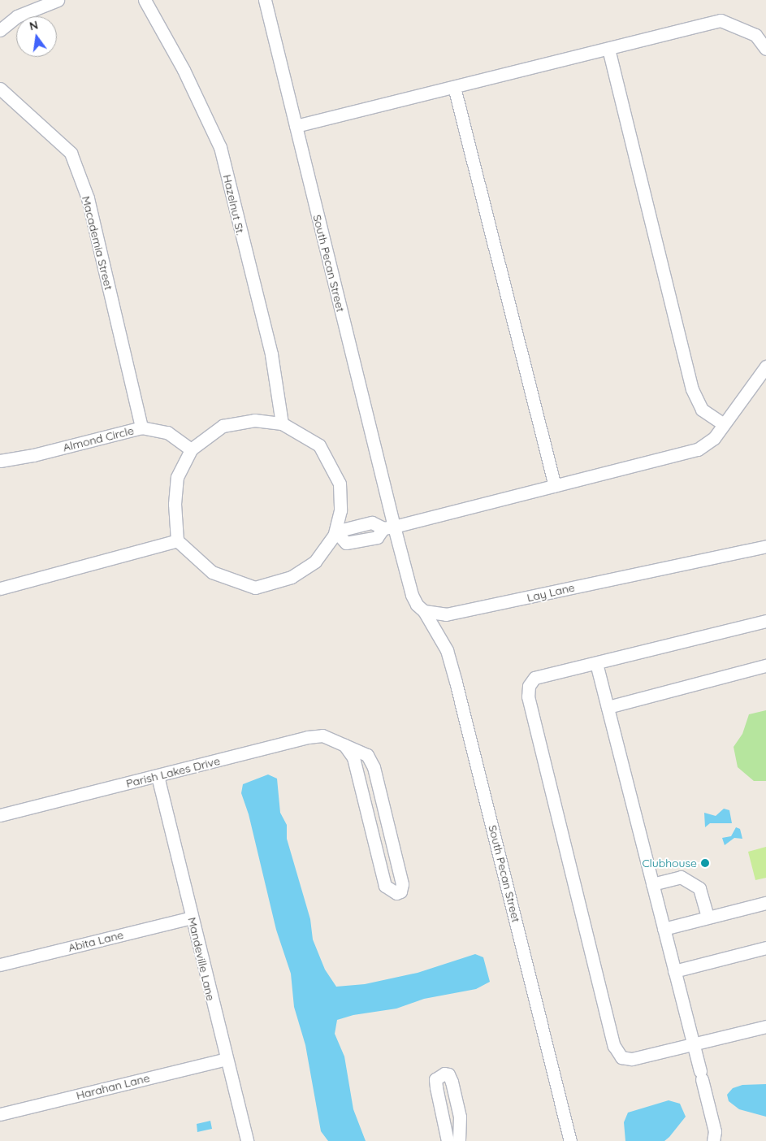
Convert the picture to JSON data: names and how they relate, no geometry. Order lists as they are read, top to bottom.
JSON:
{
  "streets": {
    "street": [
      "Hazelnut St.",
      "Macademia Street",
      "South Pecan Street",
      "Almond Circle",
      "Lay Lane",
      "Parish Lakes Drive",
      "Abita Lane",
      "Mandeville Lane",
      "Harahan Lane"
    ]
  },
  "crossings": [
    ["Macademia Street", "Almond Circle"],
    ["South Pecan Street", "Lay Lane"],
    ["Parish Lakes Drive", "Mandeville Lane"],
    ["Abita Lane", "Mandeville Lane"],
    ["Mandeville Lane", "Harahan Lane"]
  ],
  "places": ["Clubhouse"],
  "north": "top"
}
